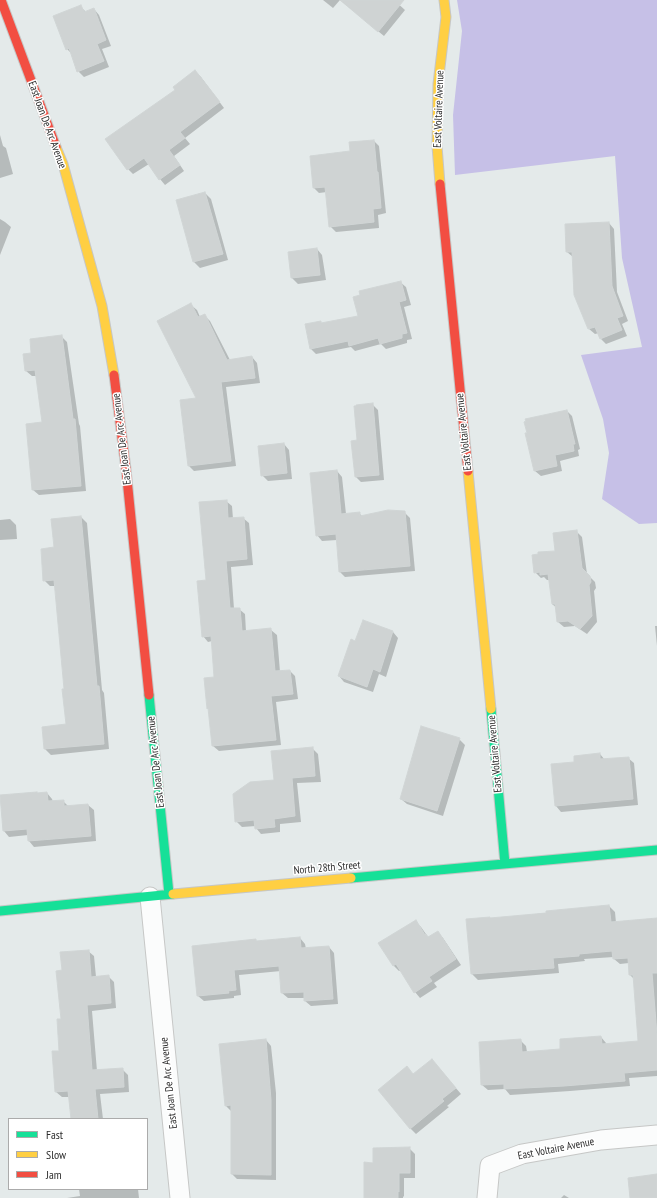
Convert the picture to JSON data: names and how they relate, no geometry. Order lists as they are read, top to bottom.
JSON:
{
  "streets": {
    "street": ["East Voltaire Avenue", "East Joan De Arc Avenue", "North 28th Street"]
  },
  "crossings": [
    ["East Voltaire Avenue", "North 28th Street"],
    ["East Joan De Arc Avenue", "North 28th Street"]
  ],
  "legend": ["Fast", "Slow", "Jam"]
}
